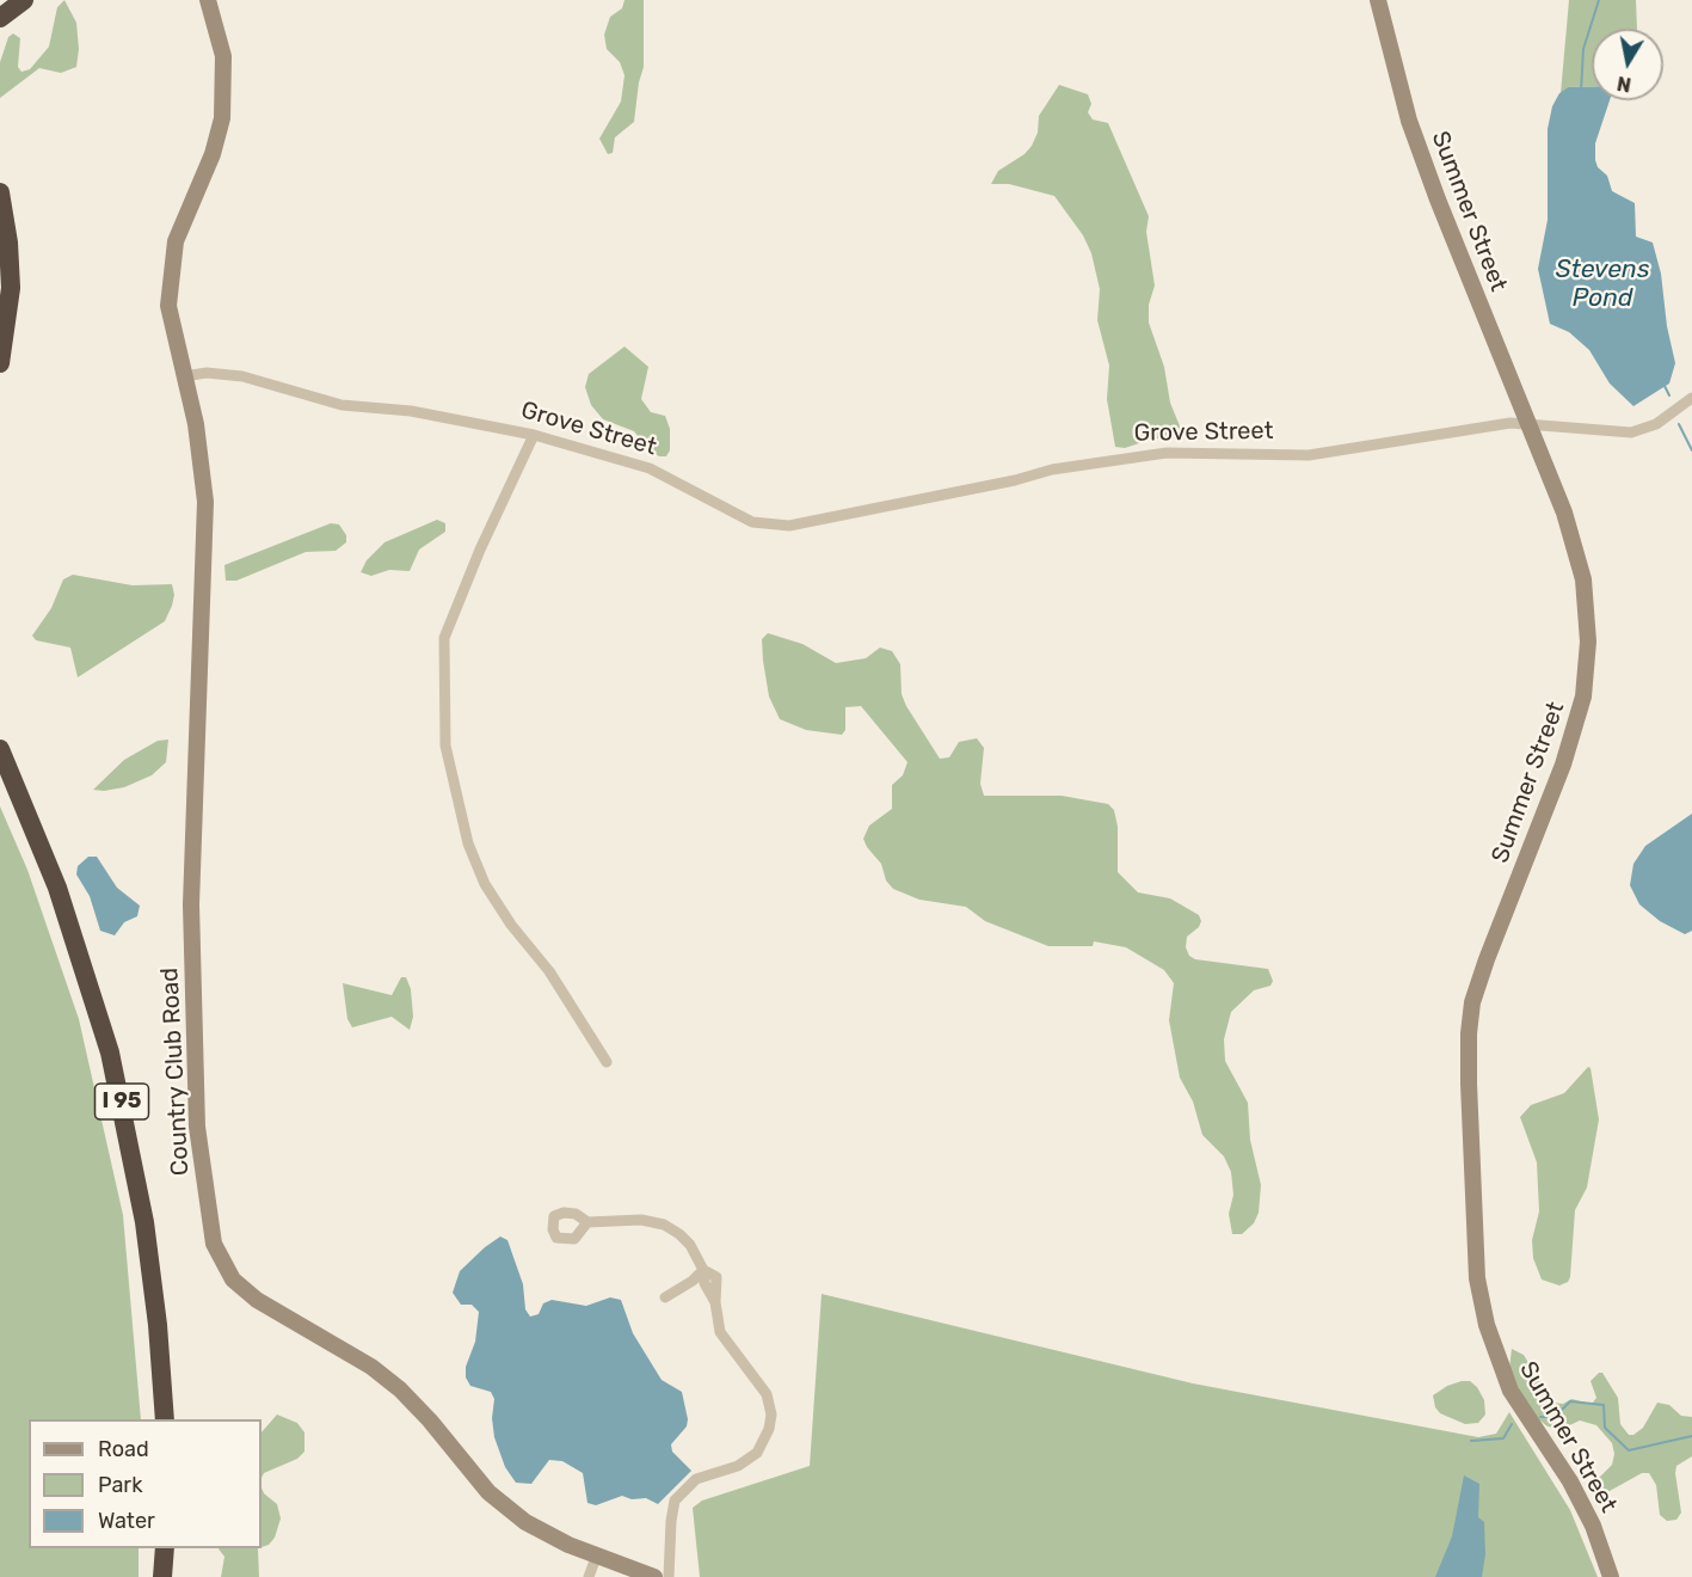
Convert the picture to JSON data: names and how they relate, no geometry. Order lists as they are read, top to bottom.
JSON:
{
  "streets": {
    "highway": ["I 95"],
    "street": ["Summer Street", "Grove Street", "Country Club Road"]
  },
  "crossings": [
    ["Summer Street", "Grove Street"],
    ["Grove Street", "Country Club Road"]
  ],
  "water": ["Stevens Pond"],
  "legend": ["Road", "Park", "Water"],
  "north": "bottom"
}
